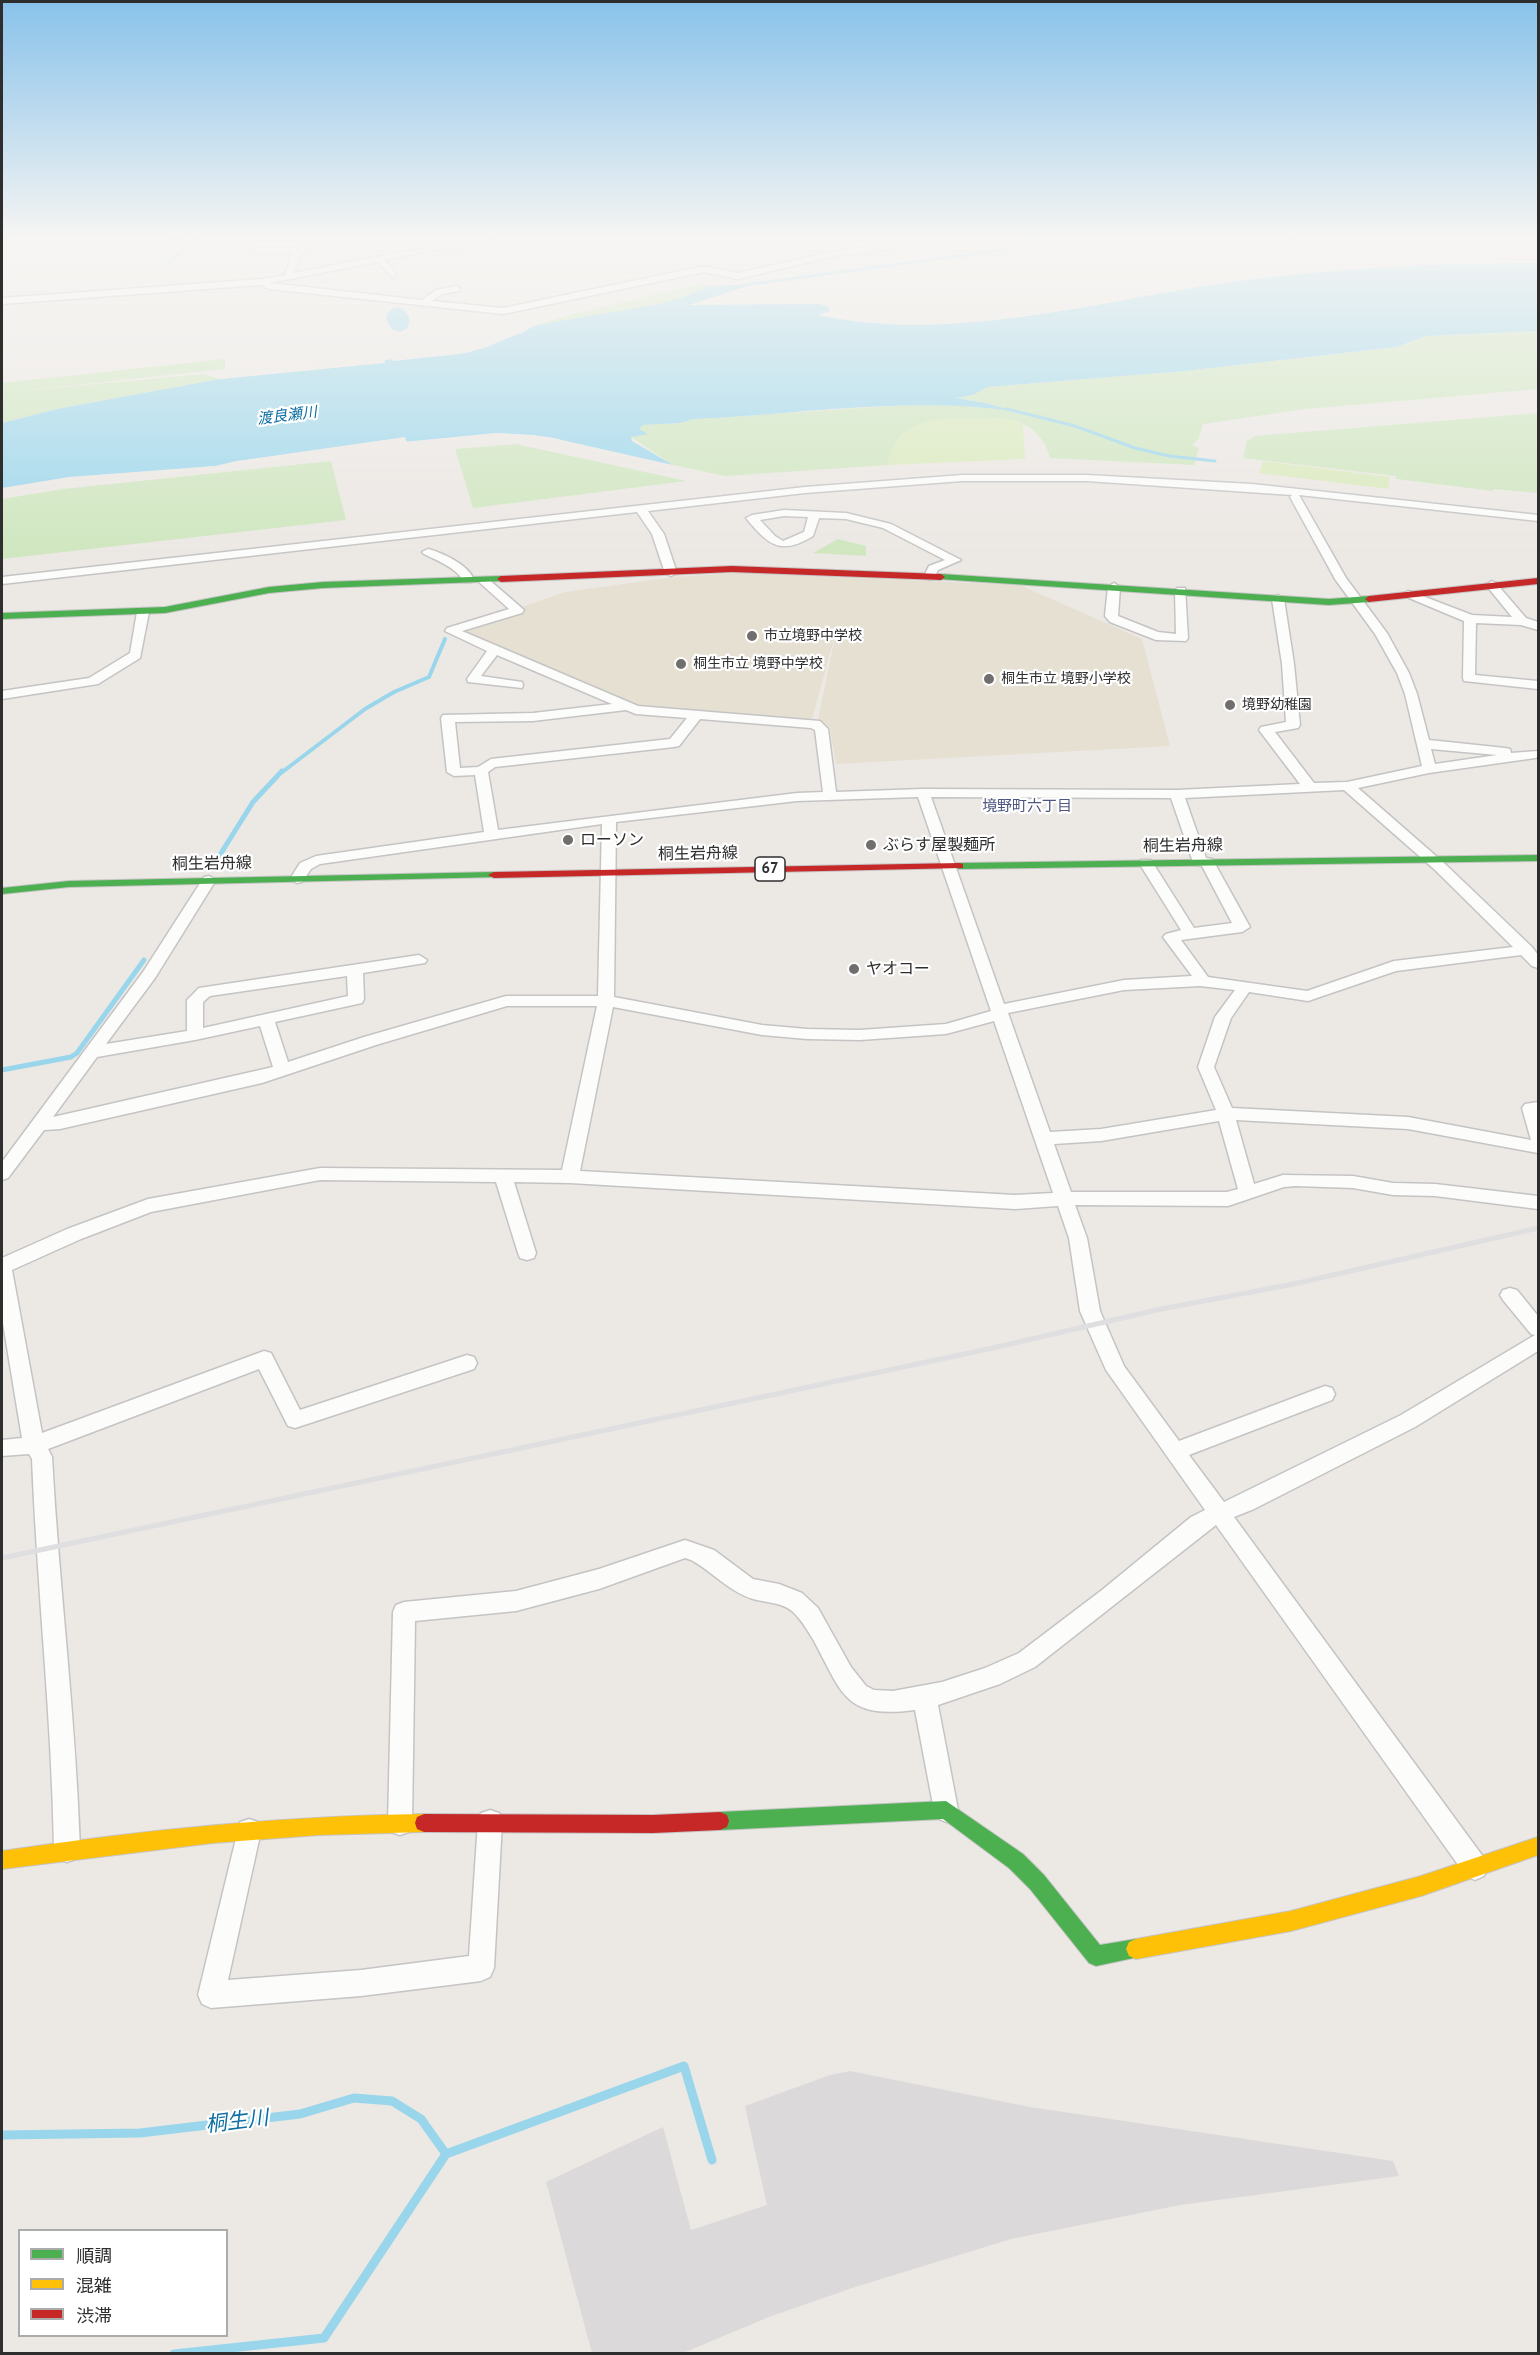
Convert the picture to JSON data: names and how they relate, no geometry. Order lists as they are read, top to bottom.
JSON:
{
  "streets": {
    "street": ["桐生岩舟線", "67"]
  },
  "districts": ["境野町六丁目"],
  "water": ["渡良瀬川", "桐生川"],
  "places": [
    "市立境野中学校",
    "桐生市立 境野中学校",
    "桐生市立 境野小学校",
    "境野幼稚園",
    "ローソン",
    "ぶらす屋製麺所",
    "ヤオコー"
  ],
  "legend": ["順調", "混雑", "渋滞"]
}
